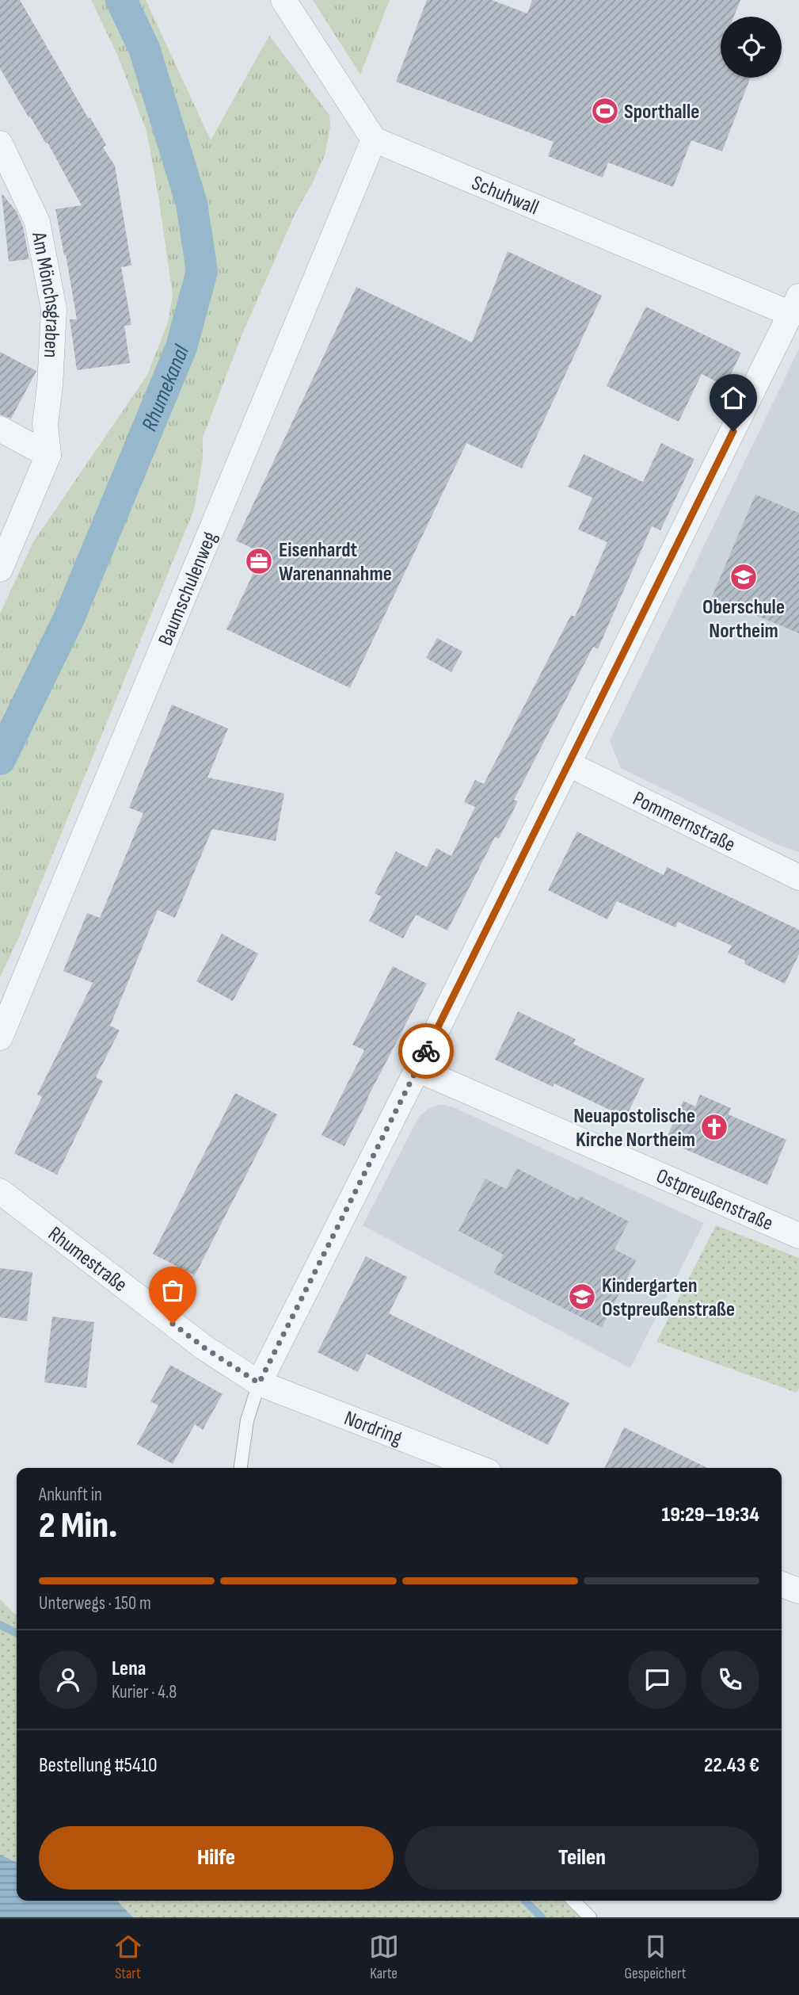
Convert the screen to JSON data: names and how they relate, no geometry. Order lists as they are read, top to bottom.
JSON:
{
  "streets": {
    "street": [
      "Schuhwall",
      "Am Mönchsgraben",
      "Baumschulenweg",
      "Pommernstraße",
      "Ostpreußenstraße",
      "Rhumestraße",
      "Nordring"
    ]
  },
  "crossings": [
    ["Schuhwall", "Baumschulenweg"],
    ["Rhumestraße", "Nordring"]
  ],
  "water": ["Rhumekanal"],
  "places": {
    "sports": ["Sporthalle"],
    "office": ["Eisenhardt Warenannahme"],
    "school or university": ["Oberschule Northeim", "Kindergarten Ostpreußenstraße"],
    "church": ["Neuapostolische Kirche Northeim"]
  },
  "page": {
    "heading": ["2 Min.", "Ankunft in", "19:29–19:34"],
    "panel": [
      "Lena",
      "Kurier · 4.8",
      "Bestellung #5410",
      "22.43 €"
    ],
    "bar": "Unterwegs · 150 m",
    "buttons": ["Hilfe", "Teilen"],
    "tabs": ["Start", "Karte", "Gespeichert"]
  }
}
